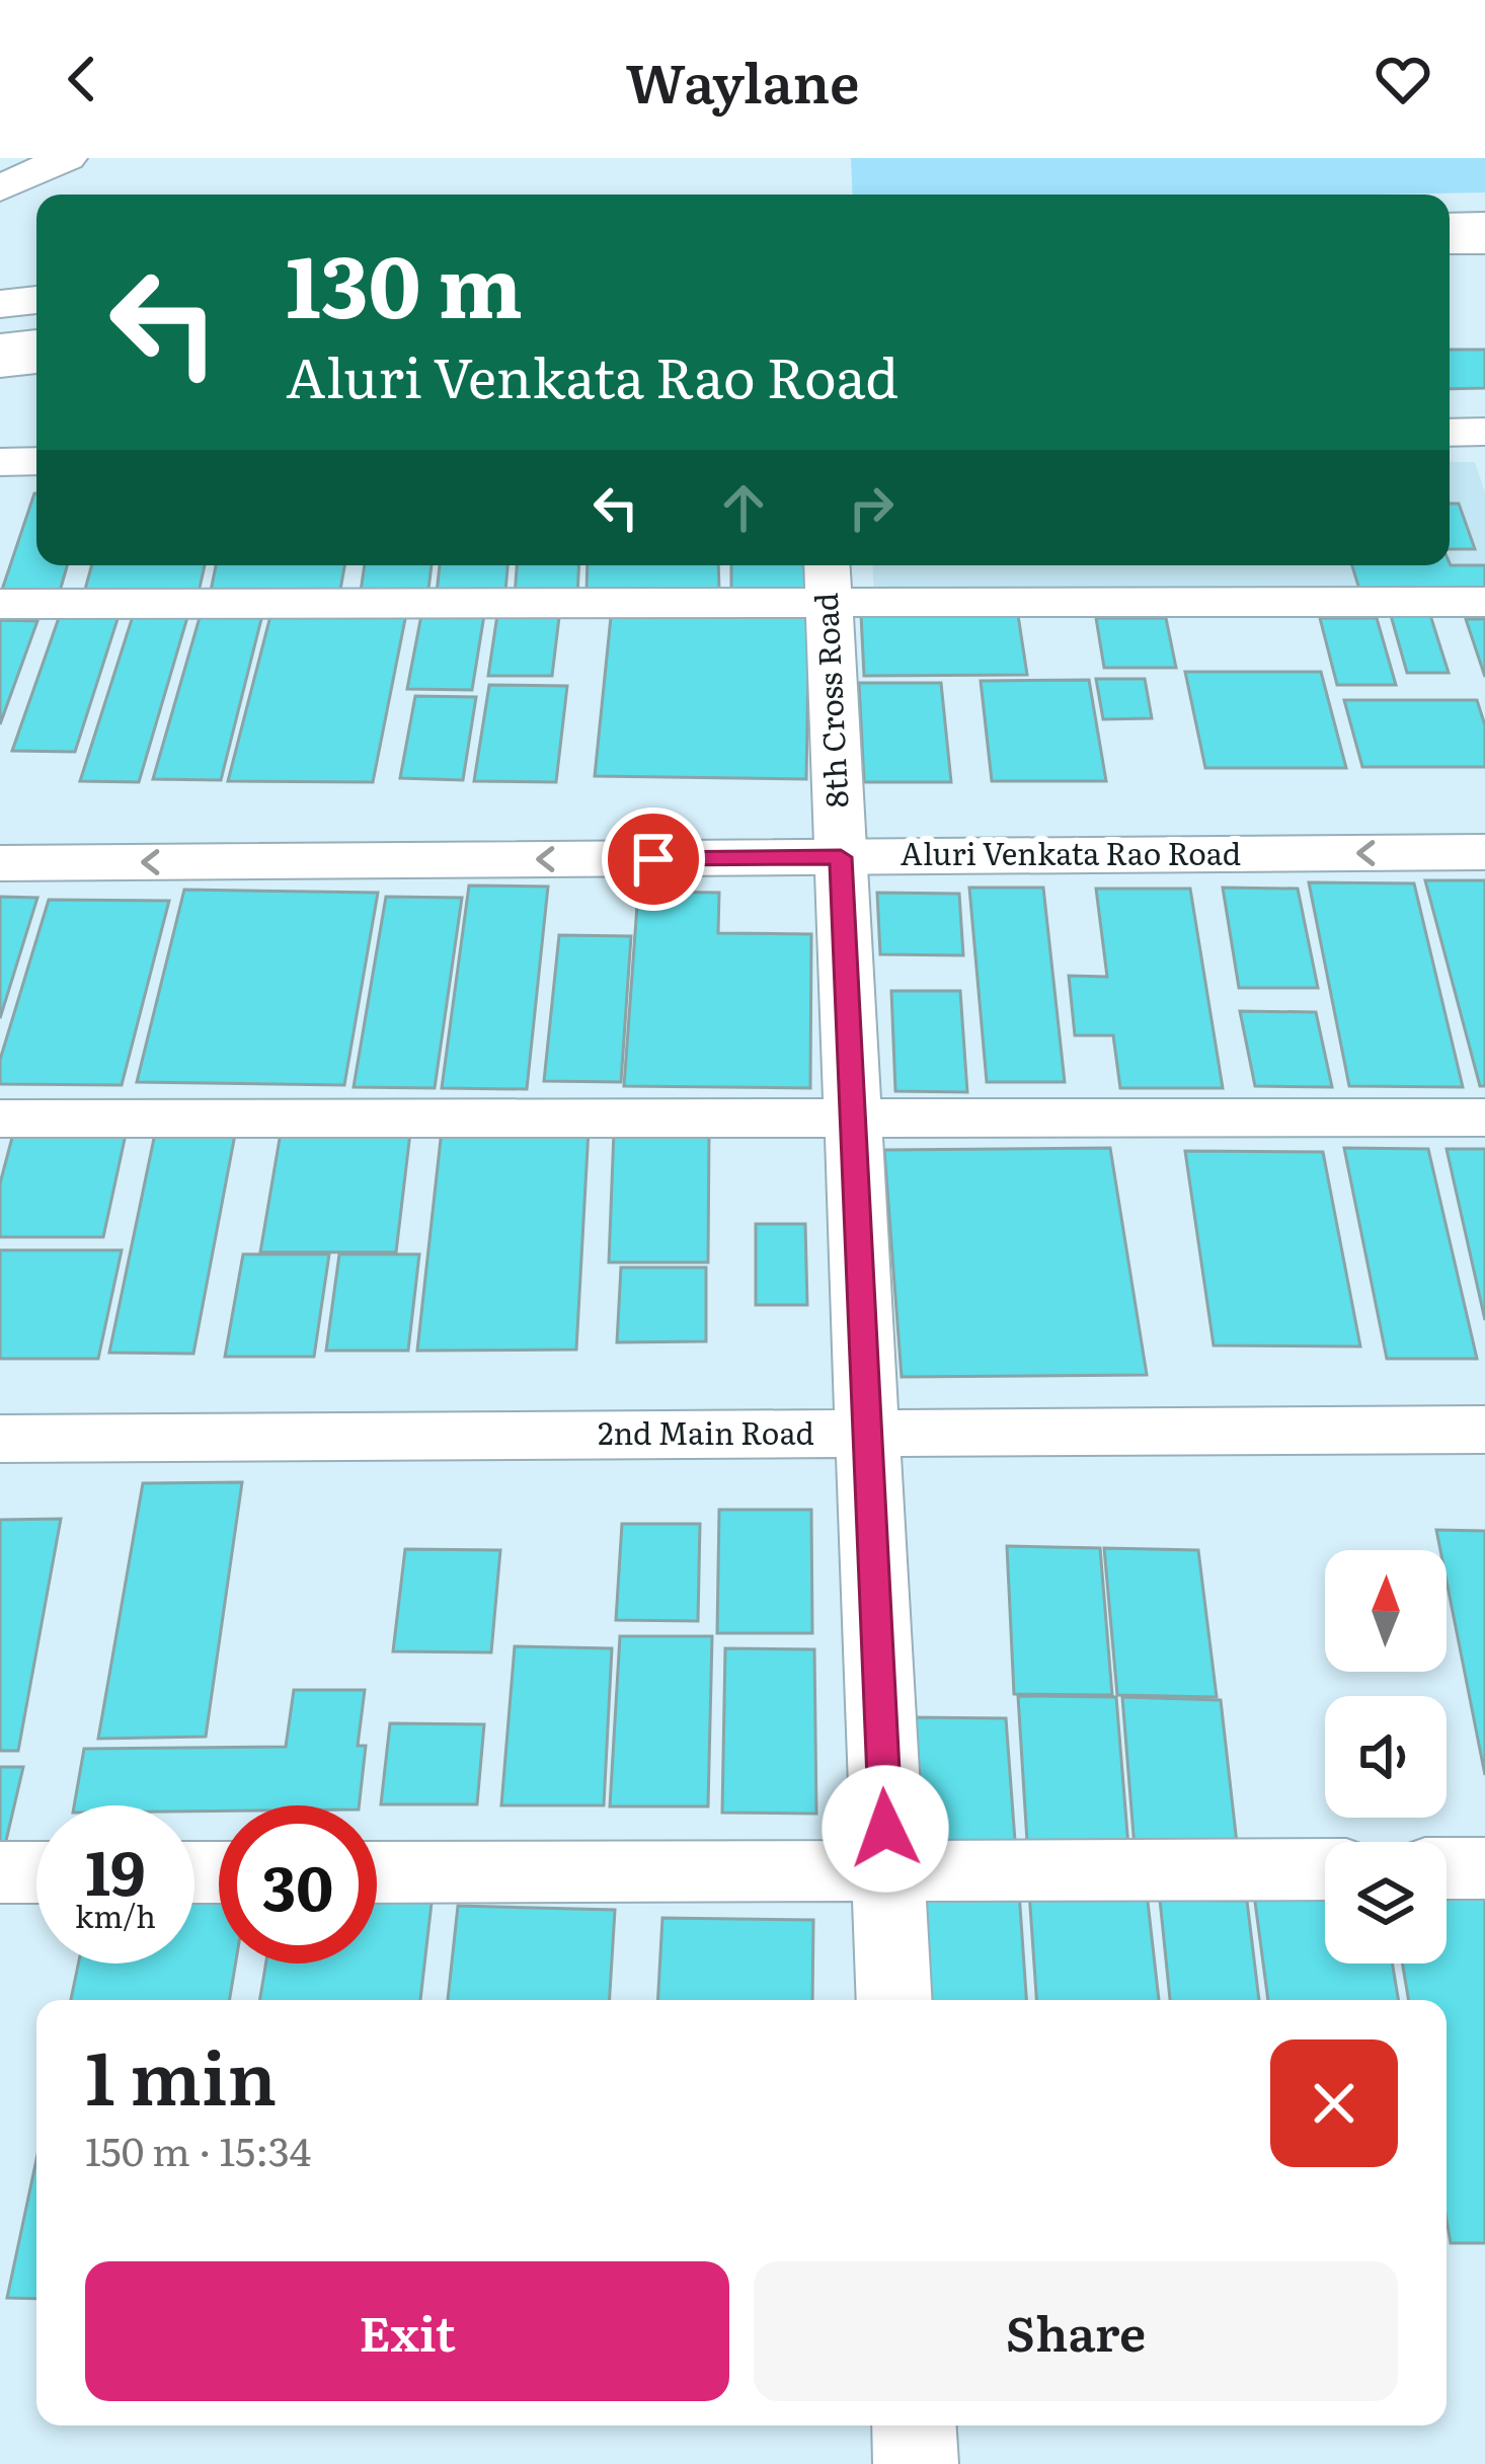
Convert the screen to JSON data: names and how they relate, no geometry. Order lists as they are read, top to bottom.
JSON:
{
  "streets": {
    "main road": ["Aluri Venkata Rao Road"],
    "street": ["8th Cross Road", "2nd Main Road"]
  },
  "crossings": [
    ["8th Cross Road", "Aluri Venkata Rao Road"],
    ["8th Cross Road", "2nd Main Road"]
  ],
  "one_way": ["Aluri Venkata Rao Road"],
  "north": "top",
  "page": {
    "header": "Waylane",
    "turn": ["130 m", "Aluri Venkata Rao Road"],
    "speed": "19 km/h",
    "limit": "30",
    "heading": ["1 min", "150 m · 15:34"],
    "buttons": ["Exit", "Share"]
  }
}
